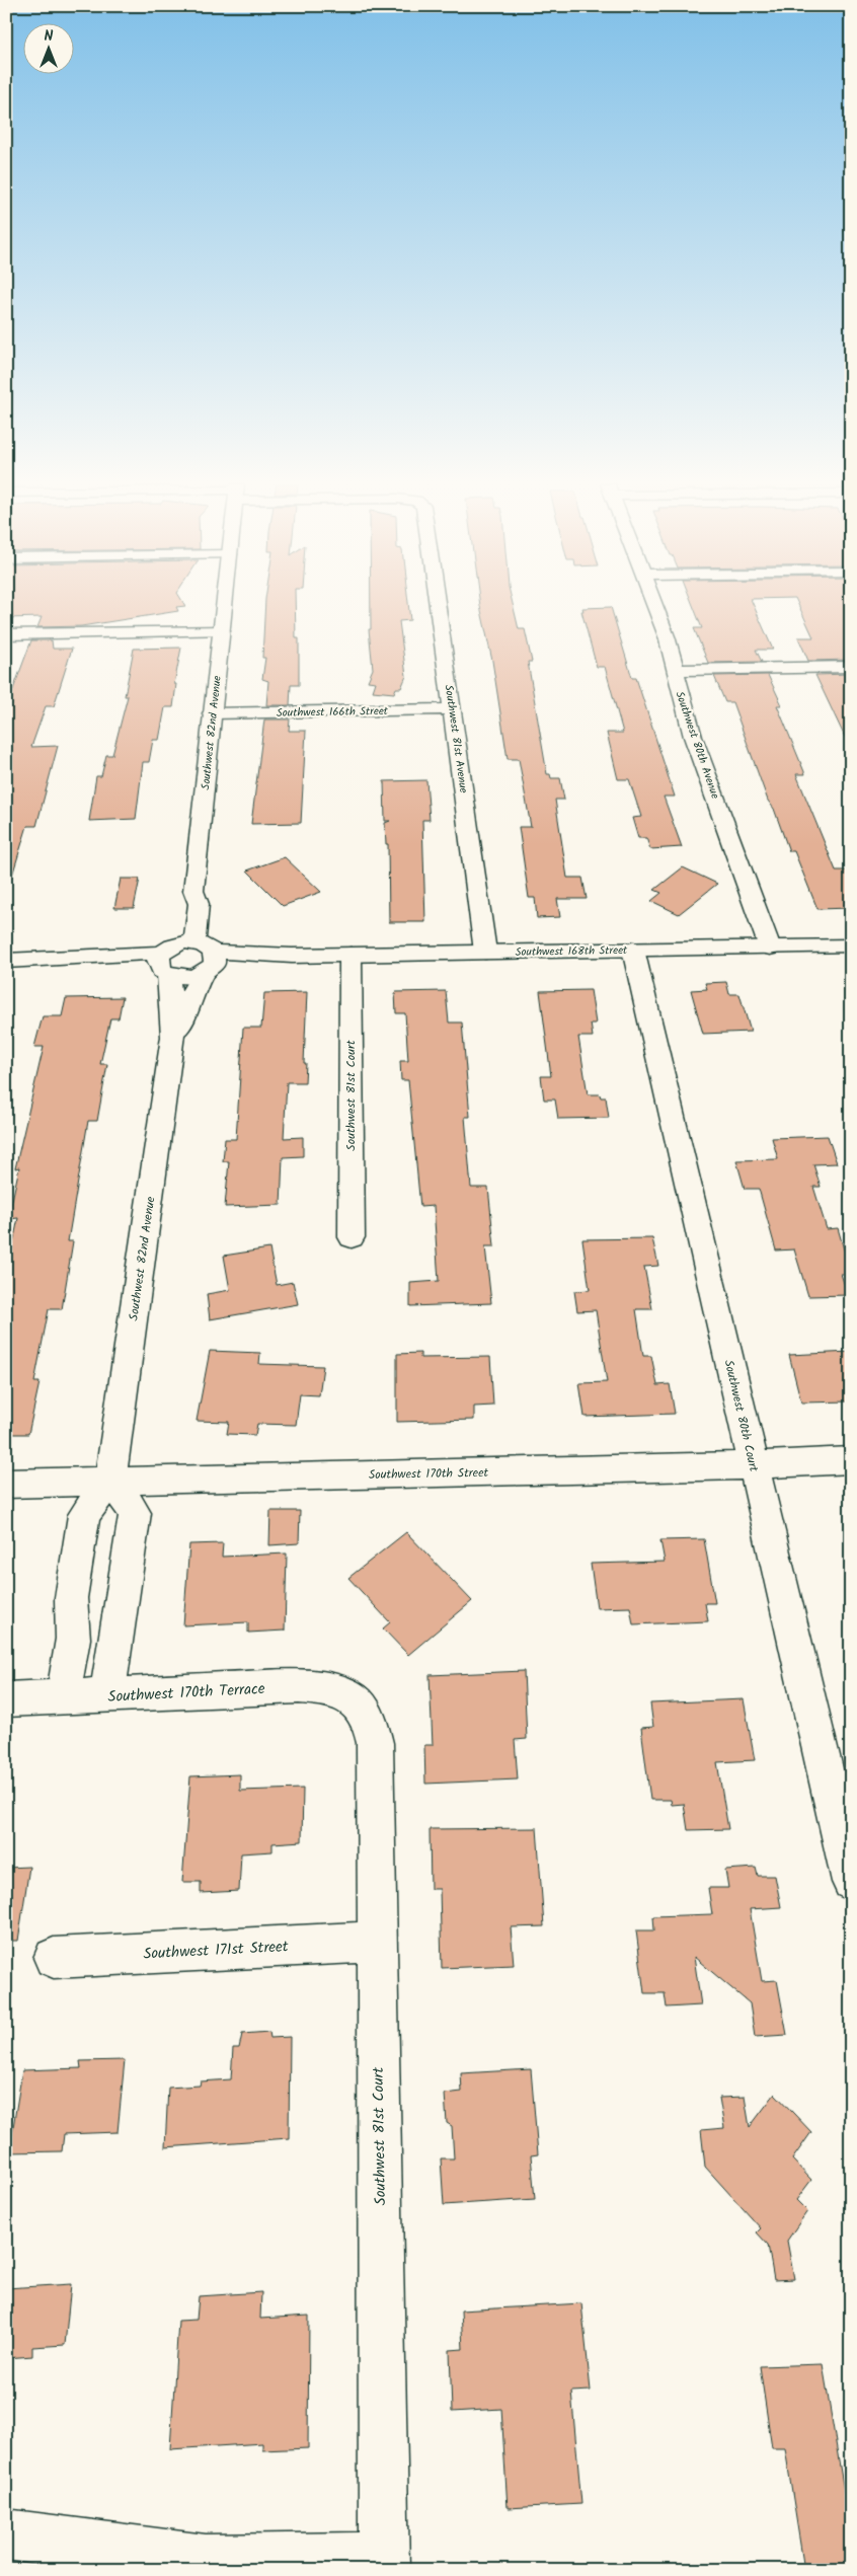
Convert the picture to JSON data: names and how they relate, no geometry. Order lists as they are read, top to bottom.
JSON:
{
  "streets": {
    "street": [
      "Southwest 166th Street",
      "Southwest 82nd Avenue",
      "Southwest 81st Avenue",
      "Southwest 80th Avenue",
      "Southwest 168th Street",
      "Southwest 81st Court",
      "Southwest 80th Court",
      "Southwest 170th Street",
      "Southwest 170th Terrace",
      "Southwest 171st Street"
    ]
  },
  "crossings": [
    ["Southwest 166th Street", "Southwest 82nd Avenue"],
    ["Southwest 166th Street", "Southwest 81st Avenue"],
    ["Southwest 82nd Avenue", "Southwest 168th Street"],
    ["Southwest 82nd Avenue", "Southwest 170th Street"],
    ["Southwest 82nd Avenue", "Southwest 170th Terrace"],
    ["Southwest 81st Avenue", "Southwest 168th Street"],
    ["Southwest 80th Avenue", "Southwest 168th Street"],
    ["Southwest 168th Street", "Southwest 81st Court"],
    ["Southwest 168th Street", "Southwest 80th Court"],
    ["Southwest 81st Court", "Southwest 170th Terrace"],
    ["Southwest 81st Court", "Southwest 171st Street"],
    ["Southwest 80th Court", "Southwest 170th Street"]
  ],
  "north": "top"
}
